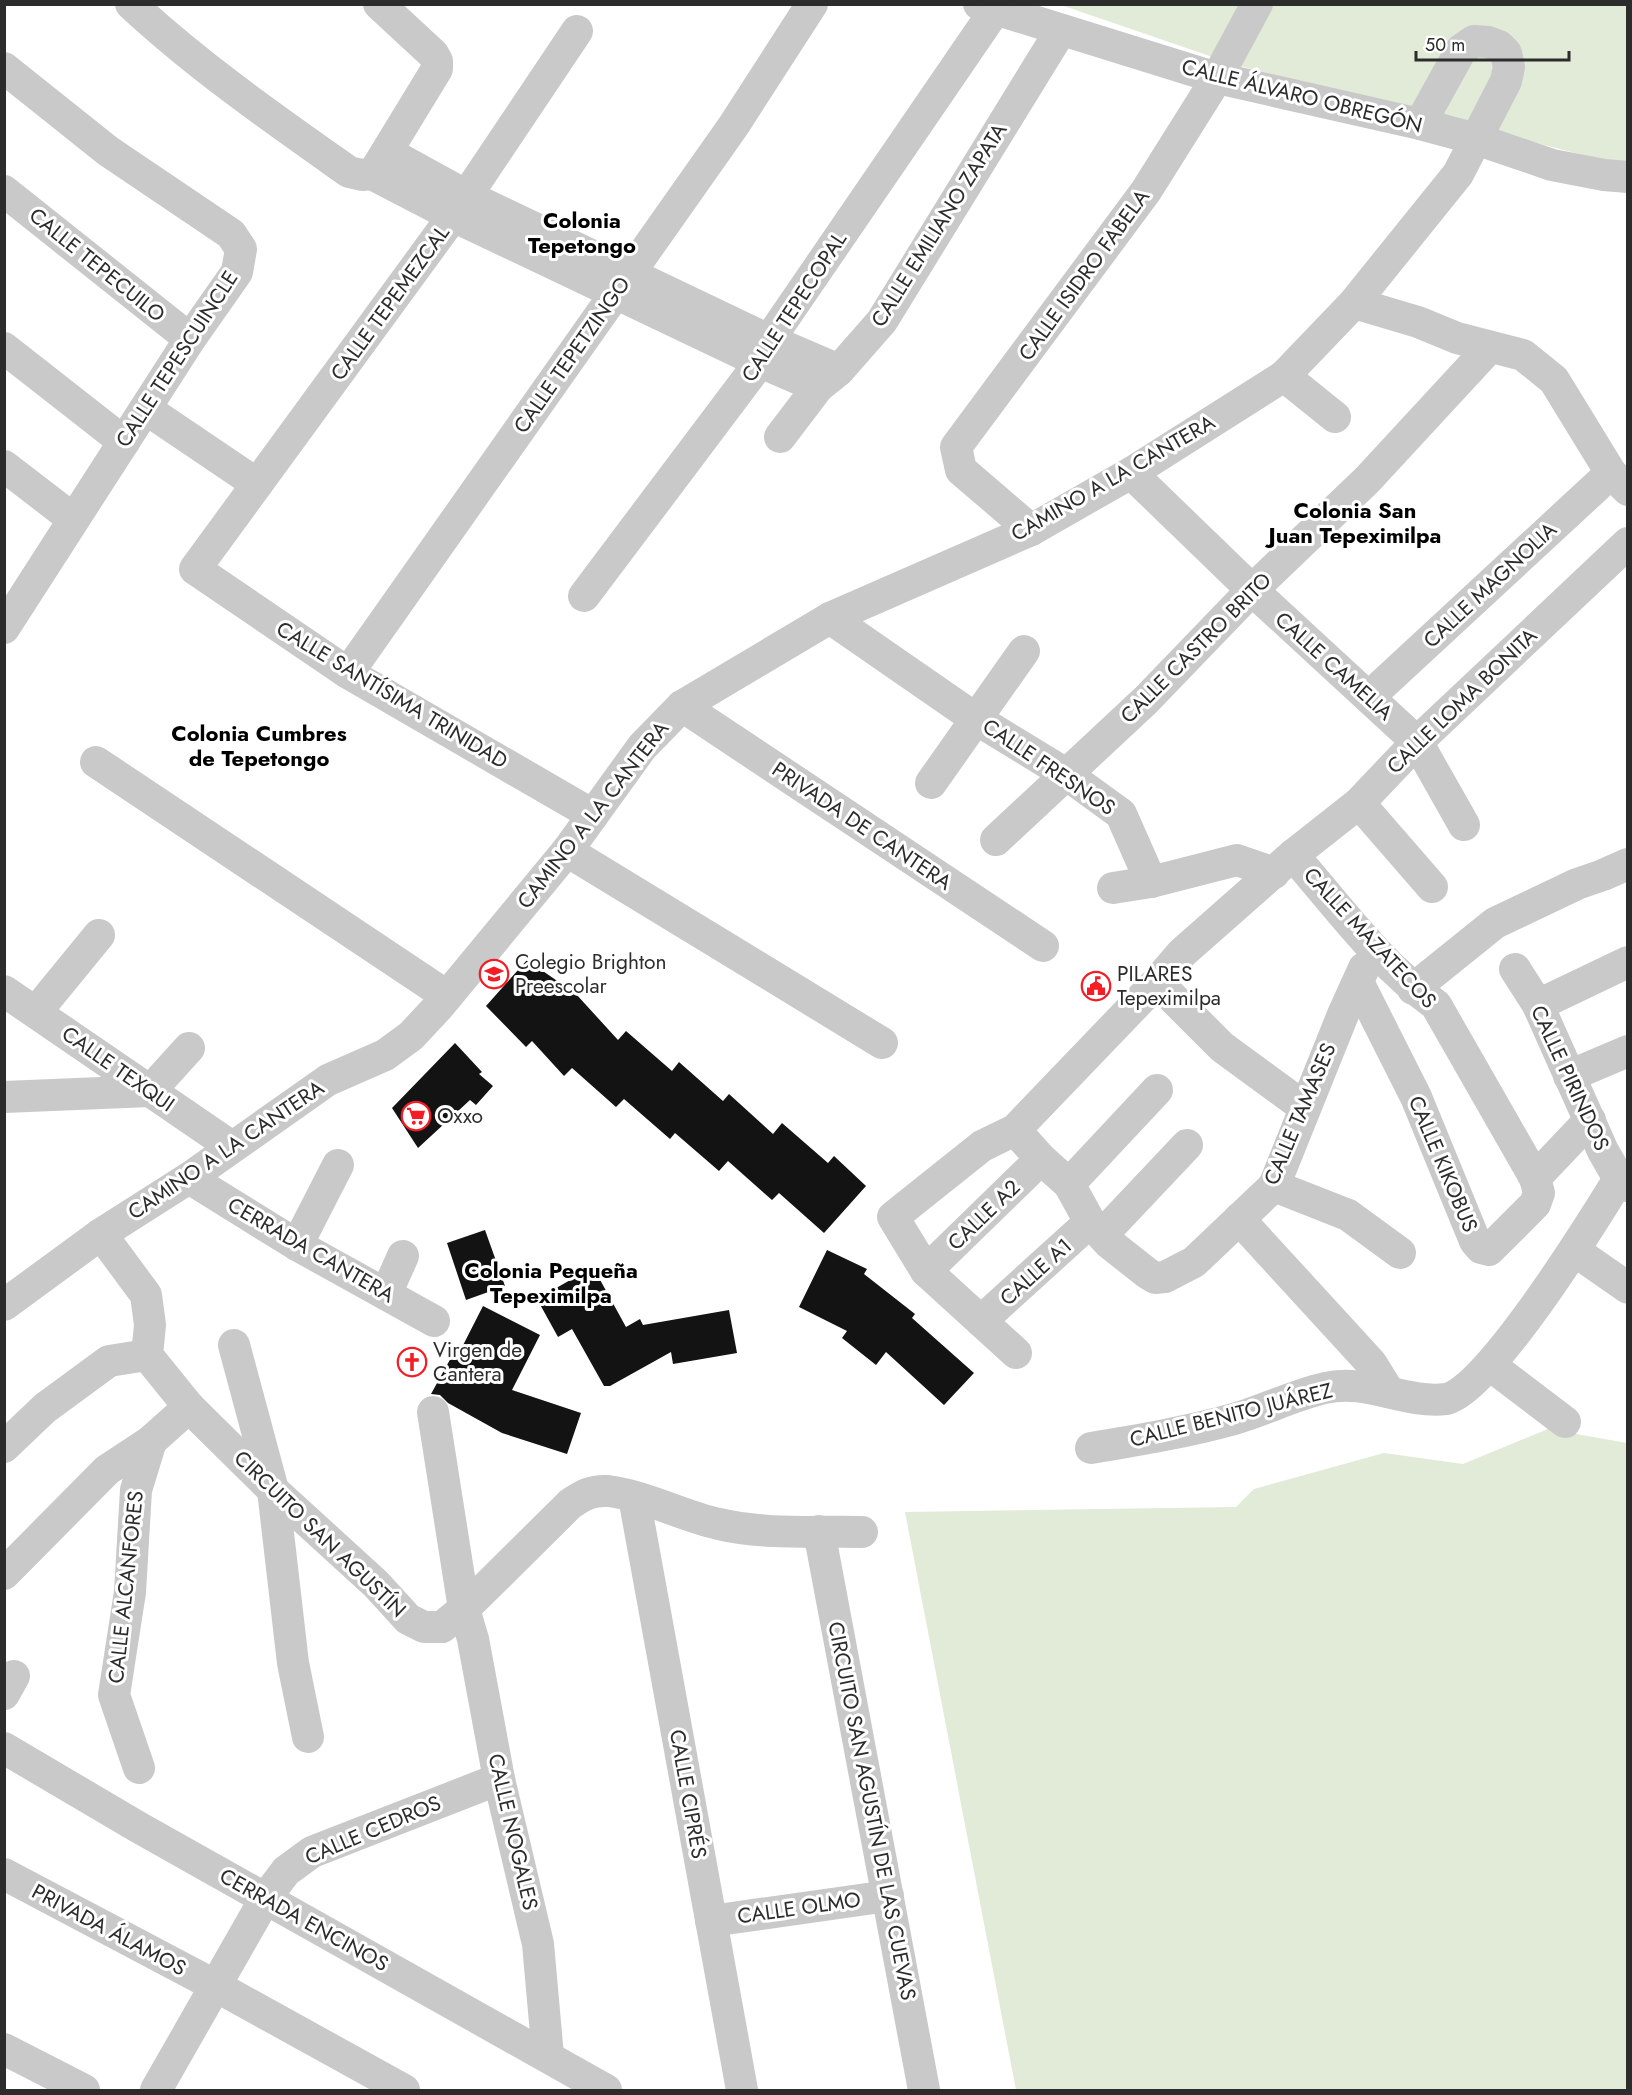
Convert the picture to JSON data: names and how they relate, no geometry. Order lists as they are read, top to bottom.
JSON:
{
  "streets": {
    "street": [
      "CALLE ÁLVARO OBREGÓN",
      "CALLE EMILIANO ZAPATA",
      "CALLE TEPECUILO",
      "CALLE ISIDRO FABELA",
      "CALLE TEPEMEZCAL",
      "CALLE TEPECOPAL",
      "CALLE TEPETZINGO",
      "CALLE TEPESCUINCLE",
      "CAMINO A LA CANTERA",
      "CALLE MAGNOLIA",
      "CALLE CASTRO BRITO",
      "CALLE CAMELIA",
      "CALLE SANTÍSIMA TRINIDAD",
      "CALLE LOMA BONITA",
      "CALLE FRESNOS",
      "PRIVADA DE CANTERA",
      "CALLE MAZATECOS",
      "CALLE TEXQUI",
      "CALLE PIRINDOS",
      "CALLE TAMASES",
      "CALLE KIKOBUS",
      "CALLE A2",
      "CERRADA CANTERA",
      "CALLE A1",
      "CALLE BENITO JUÁREZ",
      "CIRCUITO SAN AGUSTÍN",
      "CALLE ALCANFORES",
      "CALLE CIPRÉS",
      "CIRCUITO SAN AGUSTÍN DE LAS CUEVAS",
      "CALLE CEDROS",
      "CALLE NOGALES",
      "CALLE OLMO",
      "CERRADA ENCINOS",
      "PRIVADA ÁLAMOS"
    ]
  },
  "crossings": [
    ["CALLE ÁLVARO OBREGÓN", "CALLE EMILIANO ZAPATA"],
    ["CALLE ÁLVARO OBREGÓN", "CALLE ISIDRO FABELA"],
    ["CALLE ÁLVARO OBREGÓN", "CALLE TEPECOPAL"],
    ["CALLE ÁLVARO OBREGÓN", "CAMINO A LA CANTERA"],
    ["CALLE TEPECUILO", "CALLE TEPESCUINCLE"],
    ["CALLE ISIDRO FABELA", "CAMINO A LA CANTERA"],
    ["CALLE TEPEMEZCAL", "CALLE SANTÍSIMA TRINIDAD"],
    ["CALLE TEPETZINGO", "CALLE SANTÍSIMA TRINIDAD"],
    ["CAMINO A LA CANTERA", "CALLE CAMELIA"],
    ["CAMINO A LA CANTERA", "CALLE SANTÍSIMA TRINIDAD"],
    ["CAMINO A LA CANTERA", "CALLE FRESNOS"],
    ["CAMINO A LA CANTERA", "PRIVADA DE CANTERA"],
    ["CAMINO A LA CANTERA", "CALLE TEXQUI"],
    ["CAMINO A LA CANTERA", "CERRADA CANTERA"],
    ["CALLE MAGNOLIA", "CALLE CAMELIA"],
    ["CALLE CASTRO BRITO", "CALLE CAMELIA"],
    ["CALLE CASTRO BRITO", "CALLE FRESNOS"],
    ["CALLE CAMELIA", "CALLE LOMA BONITA"],
    ["CALLE LOMA BONITA", "CALLE MAZATECOS"],
    ["CALLE MAZATECOS", "CALLE TAMASES"],
    ["CALLE MAZATECOS", "CALLE KIKOBUS"],
    ["CALLE PIRINDOS", "CALLE BENITO JUÁREZ"],
    ["CALLE TAMASES", "CALLE KIKOBUS"],
    ["CALLE TAMASES", "CALLE A1"],
    ["CIRCUITO SAN AGUSTÍN", "CALLE CIPRÉS"],
    ["CIRCUITO SAN AGUSTÍN", "CIRCUITO SAN AGUSTÍN DE LAS CUEVAS"],
    ["CIRCUITO SAN AGUSTÍN", "CALLE NOGALES"],
    ["CALLE CIPRÉS", "CALLE OLMO"],
    ["CIRCUITO SAN AGUSTÍN DE LAS CUEVAS", "CALLE OLMO"],
    ["CALLE CEDROS", "CALLE NOGALES"],
    ["CALLE CEDROS", "CERRADA ENCINOS"],
    ["CALLE CEDROS", "PRIVADA ÁLAMOS"],
    ["CALLE NOGALES", "CERRADA ENCINOS"]
  ],
  "districts": [
    "Colonia Tepetongo",
    "Colonia San Juan Tepeximilpa",
    "Colonia Cumbres de Tepetongo",
    "Colonia Pequeña Tepeximilpa"
  ],
  "places": {
    "school or university": ["Colegio Brighton Preescolar"],
    "public building": ["PILARES Tepeximilpa"],
    "supermarket": ["Oxxo"],
    "church": ["Virgen de Cantera"]
  },
  "scale_bar": "50 m"
}
